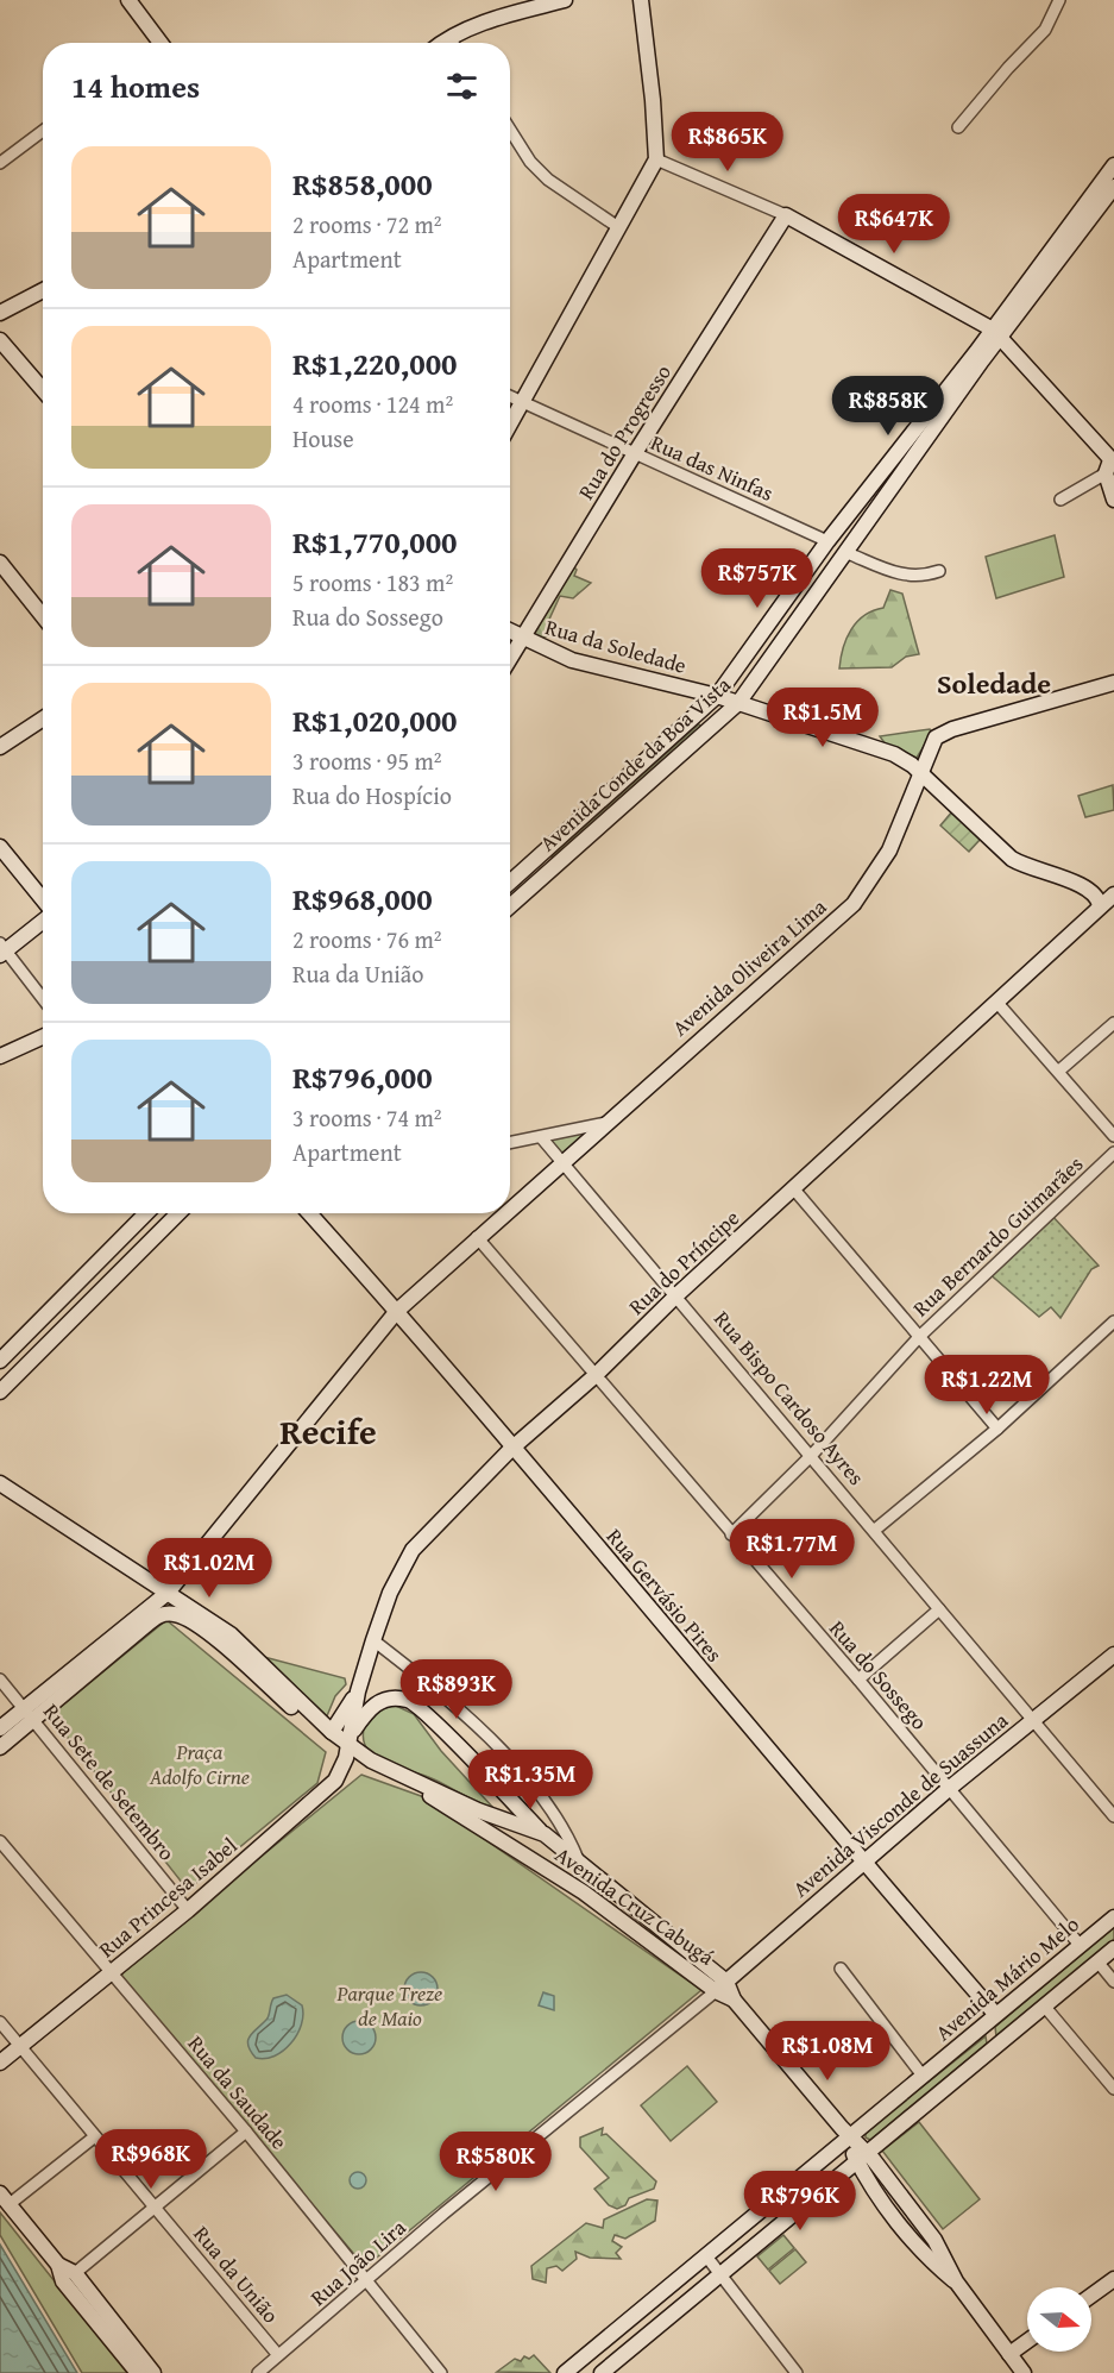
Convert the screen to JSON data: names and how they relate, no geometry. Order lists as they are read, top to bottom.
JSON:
{
  "streets": {
    "main road": [
      "Rua do Progresso",
      "Rua da Soledade",
      "Avenida Conde da Boa Vista",
      "Avenida Oliveira Lima",
      "Rua do Príncipe",
      "Rua Gervásio Pires",
      "Avenida Visconde de Suassuna",
      "Rua Princesa Isabel",
      "Avenida Cruz Cabugá",
      "Avenida Mário Melo"
    ],
    "street": [
      "Rua das Ninfas",
      "Rua Bernardo Guimarães",
      "Rua Bispo Cardoso Ayres",
      "Rua do Sossego",
      "Rua Sete de Setembro",
      "Rua da Saudade",
      "Rua João Lira",
      "Rua da União"
    ]
  },
  "crossings": [
    ["Rua do Progresso", "Rua das Ninfas"],
    ["Rua do Progresso", "Rua da Soledade"],
    ["Rua das Ninfas", "Avenida Conde da Boa Vista"],
    ["Rua da Soledade", "Avenida Conde da Boa Vista"],
    ["Rua da Soledade", "Avenida Oliveira Lima"],
    ["Rua da Soledade", "Rua do Príncipe"],
    ["Avenida Oliveira Lima", "Rua Bispo Cardoso Ayres"],
    ["Avenida Oliveira Lima", "Rua Gervásio Pires"],
    ["Avenida Oliveira Lima", "Rua do Sossego"],
    ["Avenida Oliveira Lima", "Rua Sete de Setembro"],
    ["Rua Bernardo Guimarães", "Rua Bispo Cardoso Ayres"],
    ["Rua Bernardo Guimarães", "Rua do Sossego"],
    ["Rua do Príncipe", "Rua Bispo Cardoso Ayres"],
    ["Rua do Príncipe", "Rua Gervásio Pires"],
    ["Rua do Príncipe", "Rua do Sossego"],
    ["Rua Bispo Cardoso Ayres", "Avenida Visconde de Suassuna"],
    ["Rua Gervásio Pires", "Avenida Visconde de Suassuna"],
    ["Rua Gervásio Pires", "Avenida Mário Melo"],
    ["Rua do Sossego", "Avenida Visconde de Suassuna"],
    ["Rua do Sossego", "Avenida Mário Melo"],
    ["Rua Sete de Setembro", "Rua Princesa Isabel"],
    ["Avenida Visconde de Suassuna", "Avenida Cruz Cabugá"],
    ["Avenida Visconde de Suassuna", "Rua João Lira"],
    ["Rua Princesa Isabel", "Avenida Cruz Cabugá"],
    ["Rua Princesa Isabel", "Rua da Saudade"],
    ["Rua Princesa Isabel", "Rua da União"],
    ["Avenida Cruz Cabugá", "Avenida Mário Melo"],
    ["Avenida Cruz Cabugá", "Rua João Lira"],
    ["Rua da Saudade", "Rua João Lira"],
    ["Rua João Lira", "Rua da União"]
  ],
  "districts": ["Soledade", "Recife"],
  "parks": ["Praça Adolfo Cirne", "Parque Treze de Maio"],
  "north": "right",
  "page": {
    "heading": "14 homes",
    "price": [
      "R$865K",
      "R$647K",
      "R$858K",
      "R$757K",
      "R$1.5M",
      "R$1.22M",
      "R$1.77M",
      "R$1.02M",
      "R$893K",
      "R$1.35M",
      "R$1.08M",
      "R$968K",
      "R$580K",
      "R$796K"
    ],
    "list": [
      {
        "name": "R$858,000",
        "note": "2 rooms · 72 m² · Apartment"
      },
      {
        "name": "R$1,220,000",
        "note": "4 rooms · 124 m² · House"
      },
      {
        "name": "R$1,770,000",
        "note": "5 rooms · 183 m² · Rua do Sossego"
      },
      {
        "name": "R$1,020,000",
        "note": "3 rooms · 95 m² · Rua do Hospício"
      },
      {
        "name": "R$968,000",
        "note": "2 rooms · 76 m² · Rua da União"
      },
      {
        "name": "R$796,000",
        "note": "3 rooms · 74 m² · Apartment"
      }
    ]
  }
}
